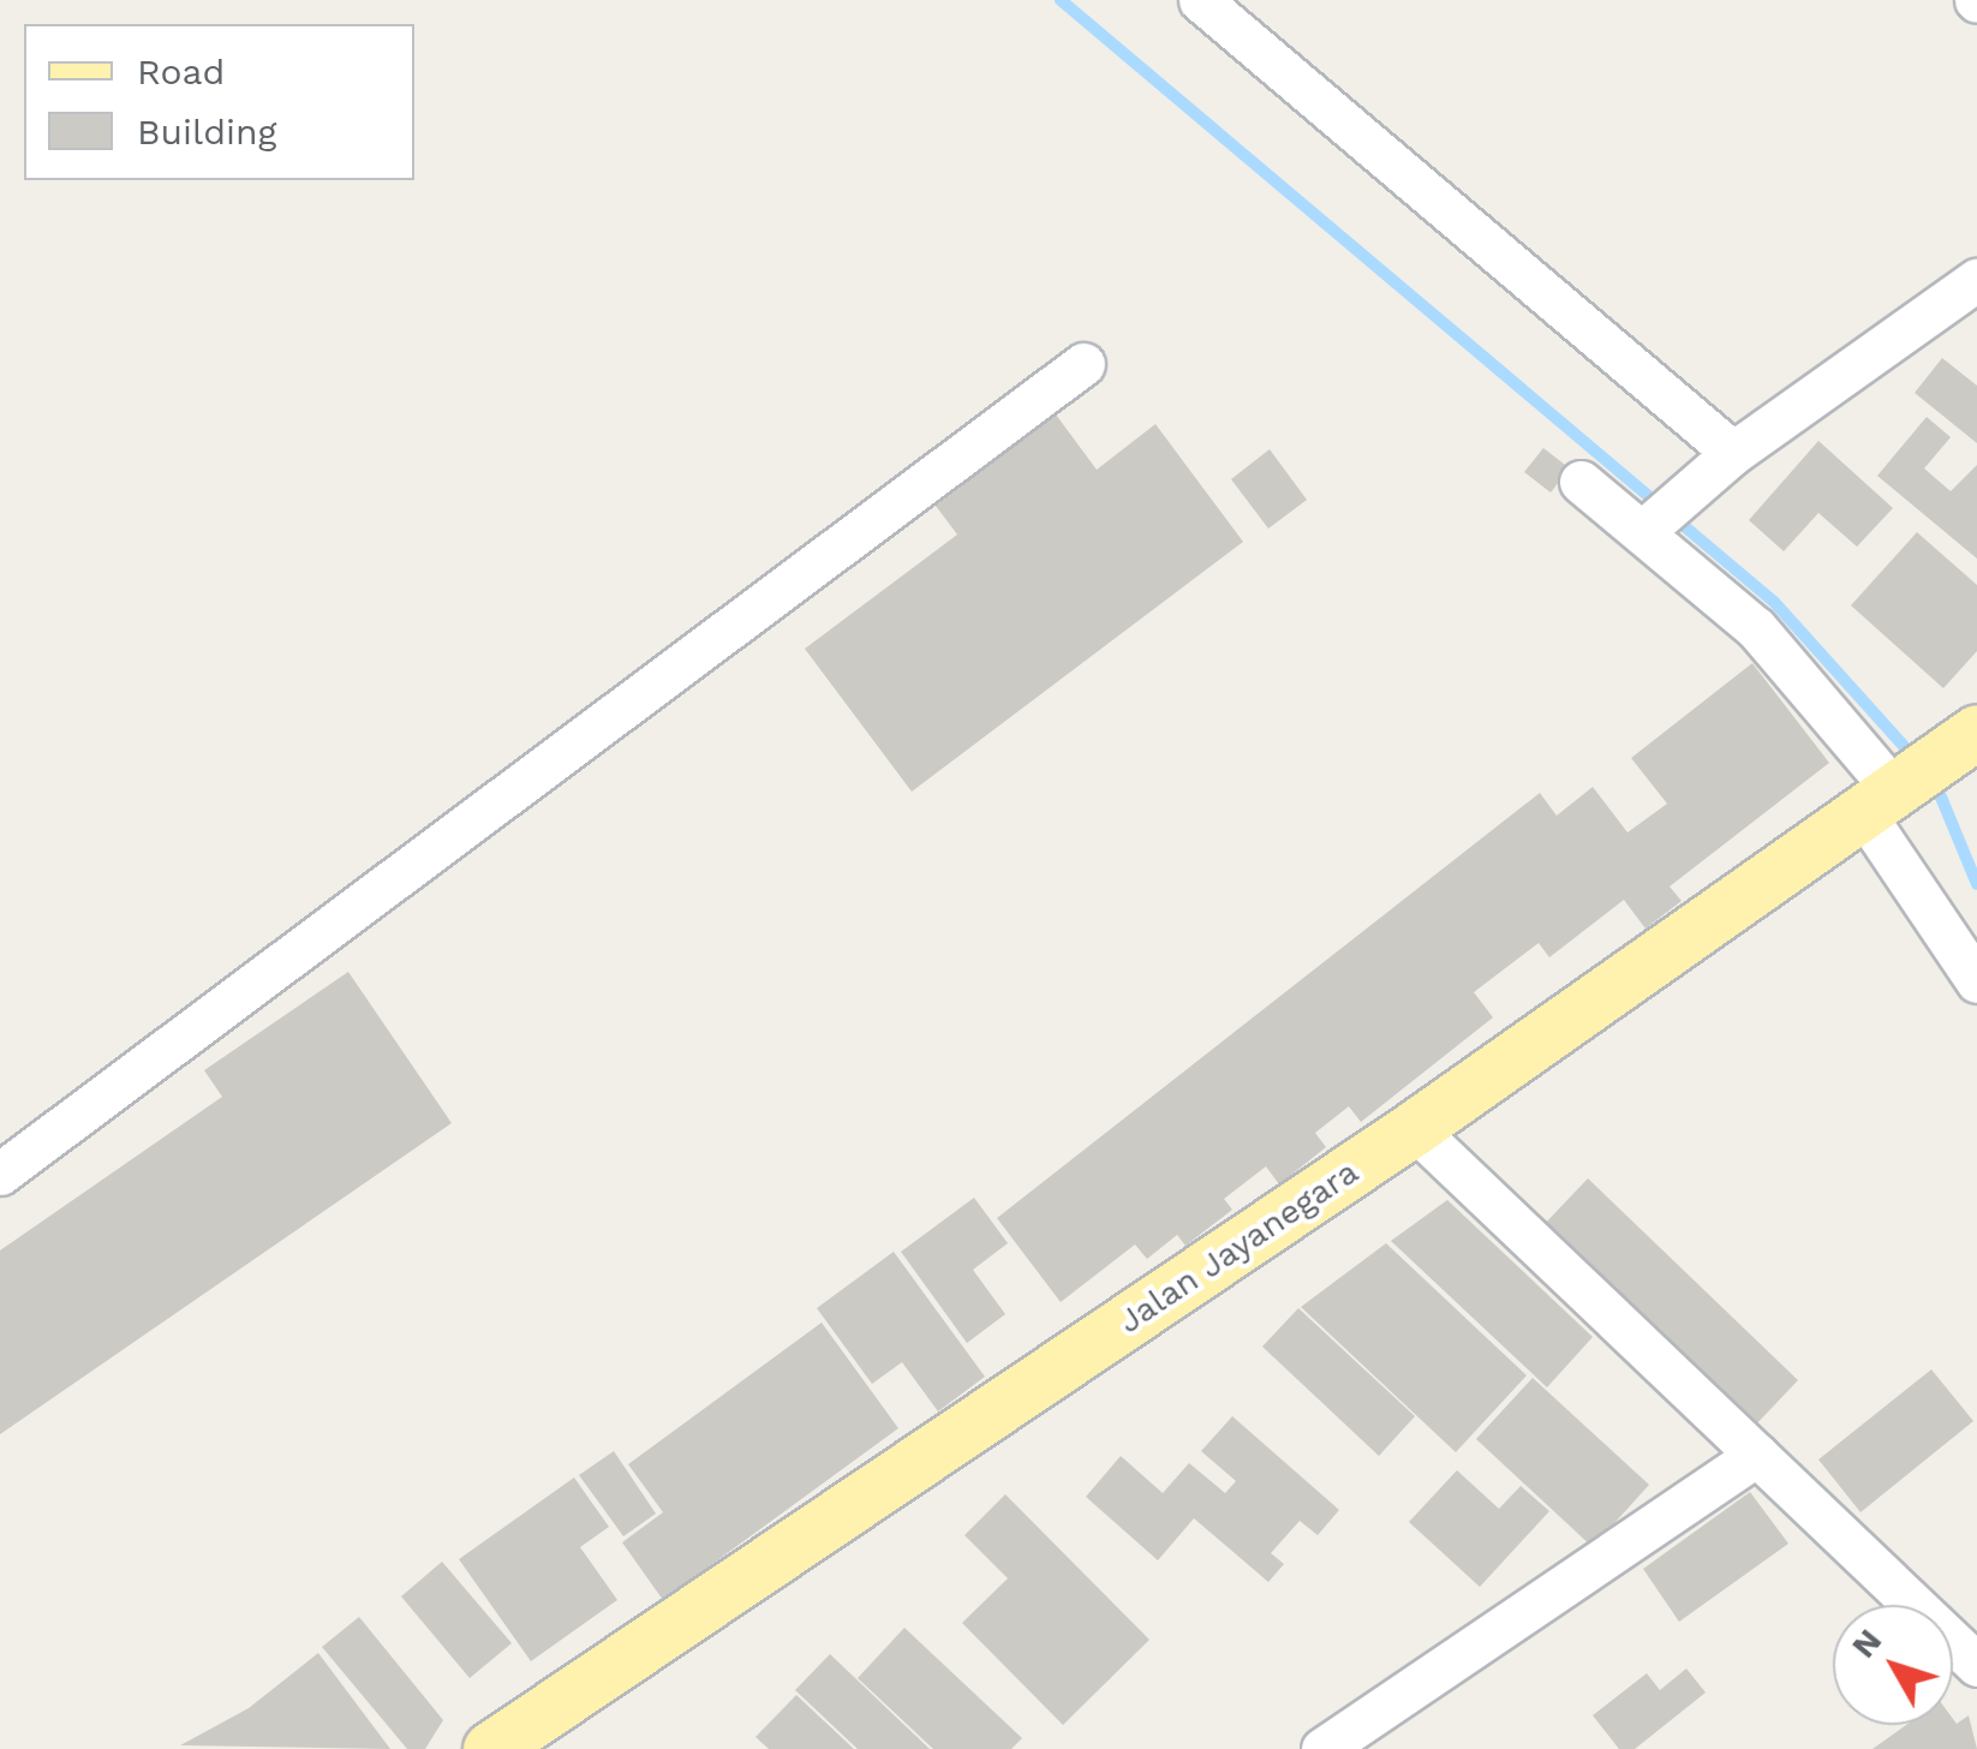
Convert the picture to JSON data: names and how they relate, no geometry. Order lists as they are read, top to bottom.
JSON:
{
  "streets": {
    "main road": ["Jalan Jayanegara"]
  },
  "legend": ["Road", "Building"],
  "north": "top left"
}
